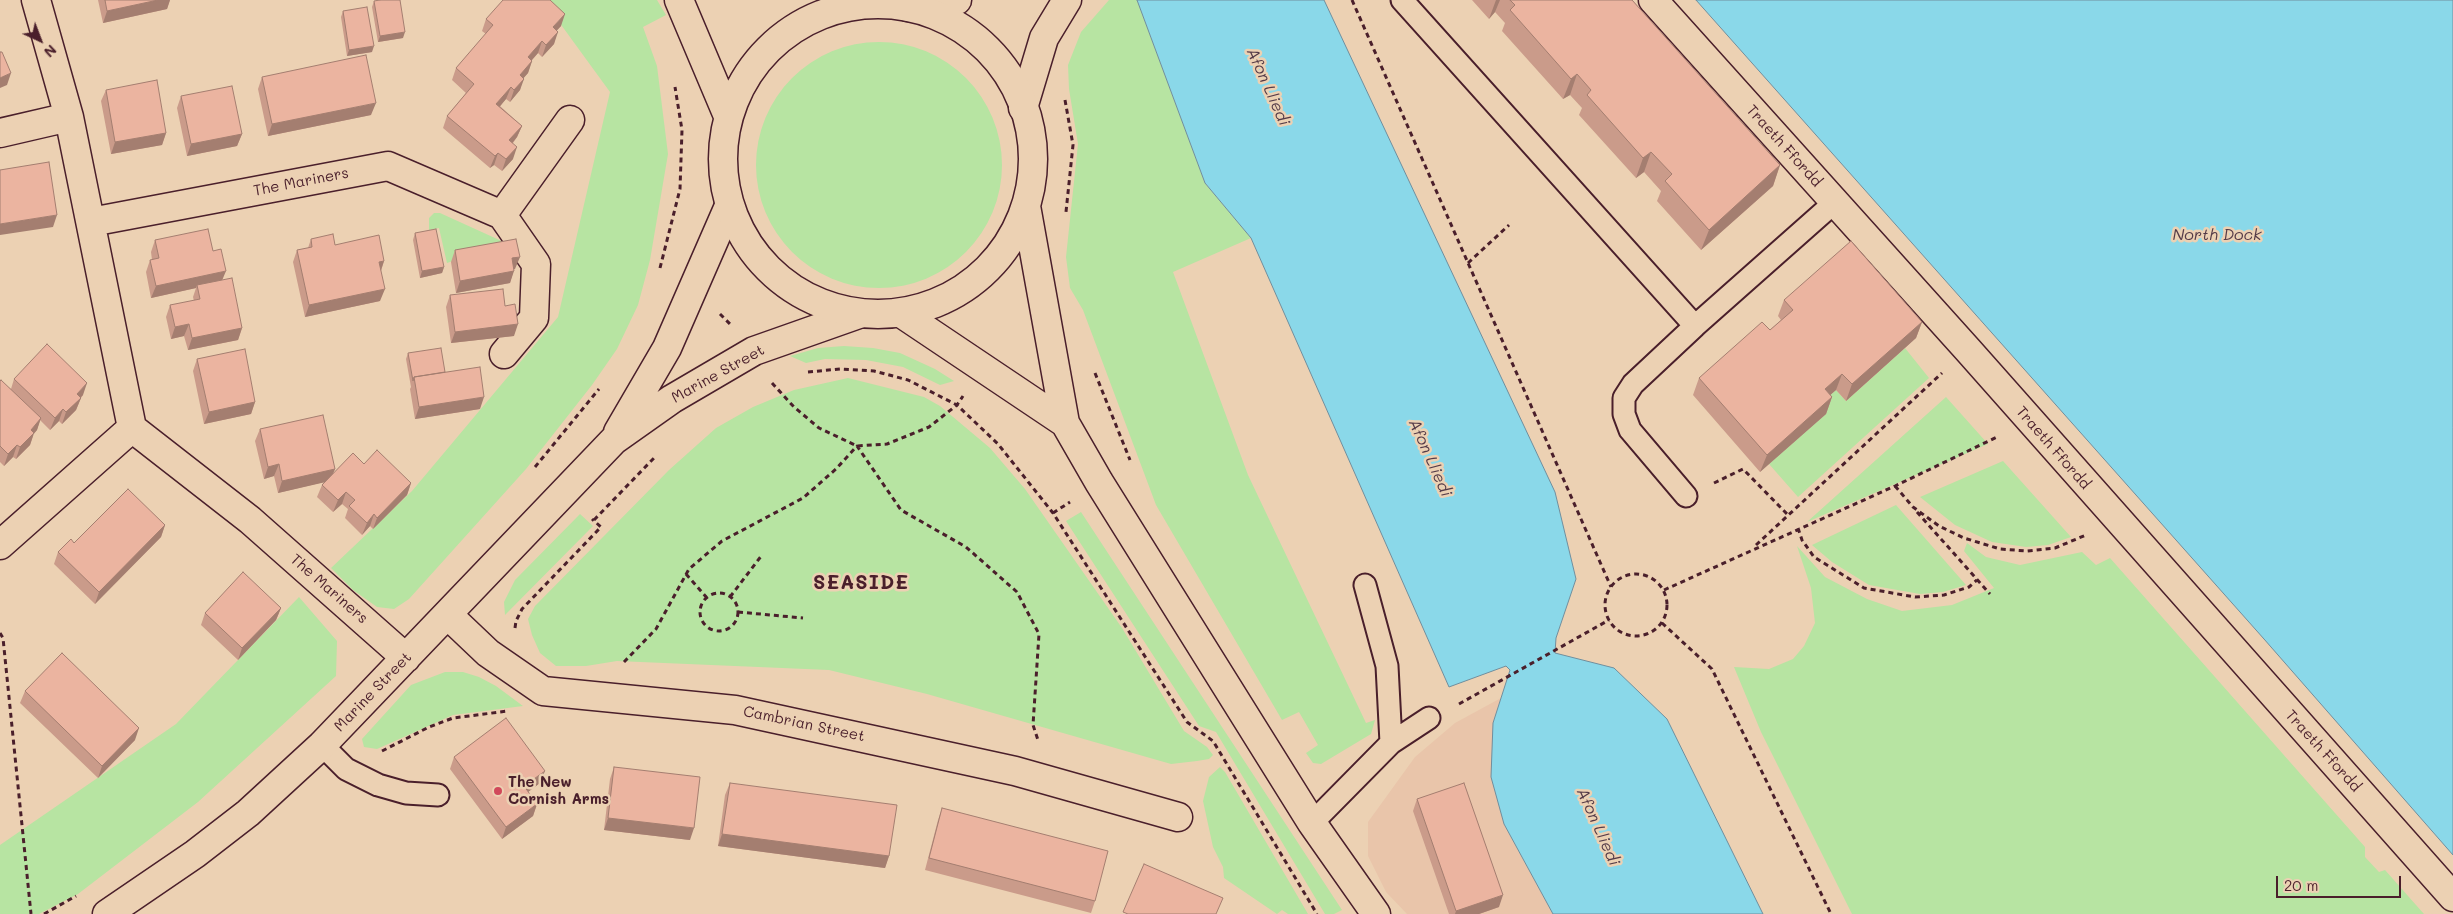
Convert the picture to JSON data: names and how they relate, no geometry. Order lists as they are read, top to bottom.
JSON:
{
  "streets": {
    "street": [
      "Traeth Ffordd",
      "The Mariners",
      "Marine Street",
      "Cambrian Street"
    ]
  },
  "crossings": [
    ["The Mariners", "Marine Street"],
    ["Marine Street", "Cambrian Street"]
  ],
  "districts": ["SEASIDE"],
  "water": ["Afon Lliedi", "North Dock"],
  "places": ["The New Cornish Arms"],
  "scale_bar": "20 m",
  "north": "bottom right"
}
